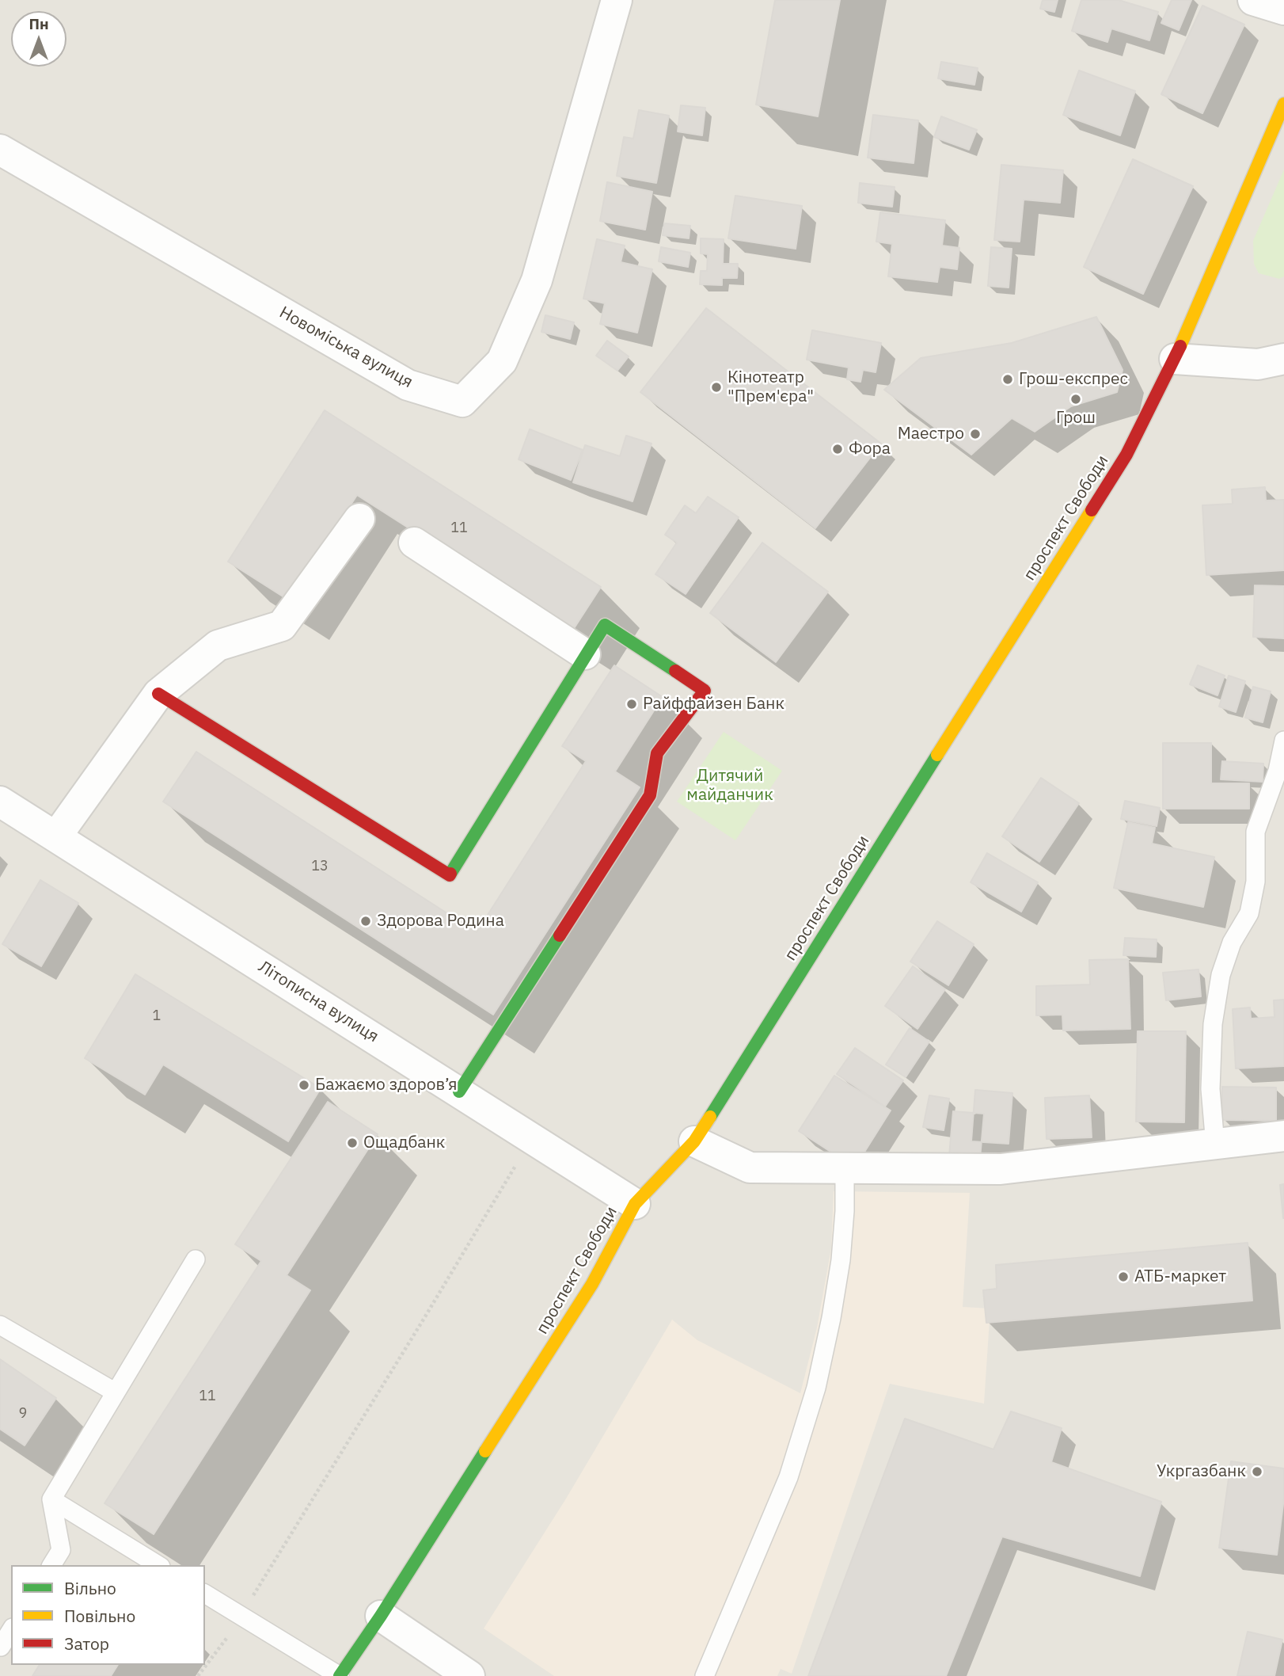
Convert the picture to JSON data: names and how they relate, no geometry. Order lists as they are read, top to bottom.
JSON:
{
  "streets": {
    "main road": ["проспект Свободи"],
    "street": ["Новоміська вулиця", "Літописна вулиця"]
  },
  "crossings": [
    ["проспект Свободи", "Літописна вулиця"]
  ],
  "parks": ["Дитячий майданчик"],
  "places": [
    "Грош-експрес",
    "Кінотеатр \"Прем'єра\"",
    "Грош",
    "Маестро",
    "Фора",
    "Райффайзен Банк",
    "Здорова Родина",
    "Бажаємо здоров’я",
    "Ощадбанк",
    "АТБ-маркет",
    "Укргазбанк"
  ],
  "house_numbers": [
    "11",
    "13",
    "1",
    "11",
    "9"
  ],
  "legend": ["Вільно", "Повільно", "Затор"],
  "north": "top"
}
